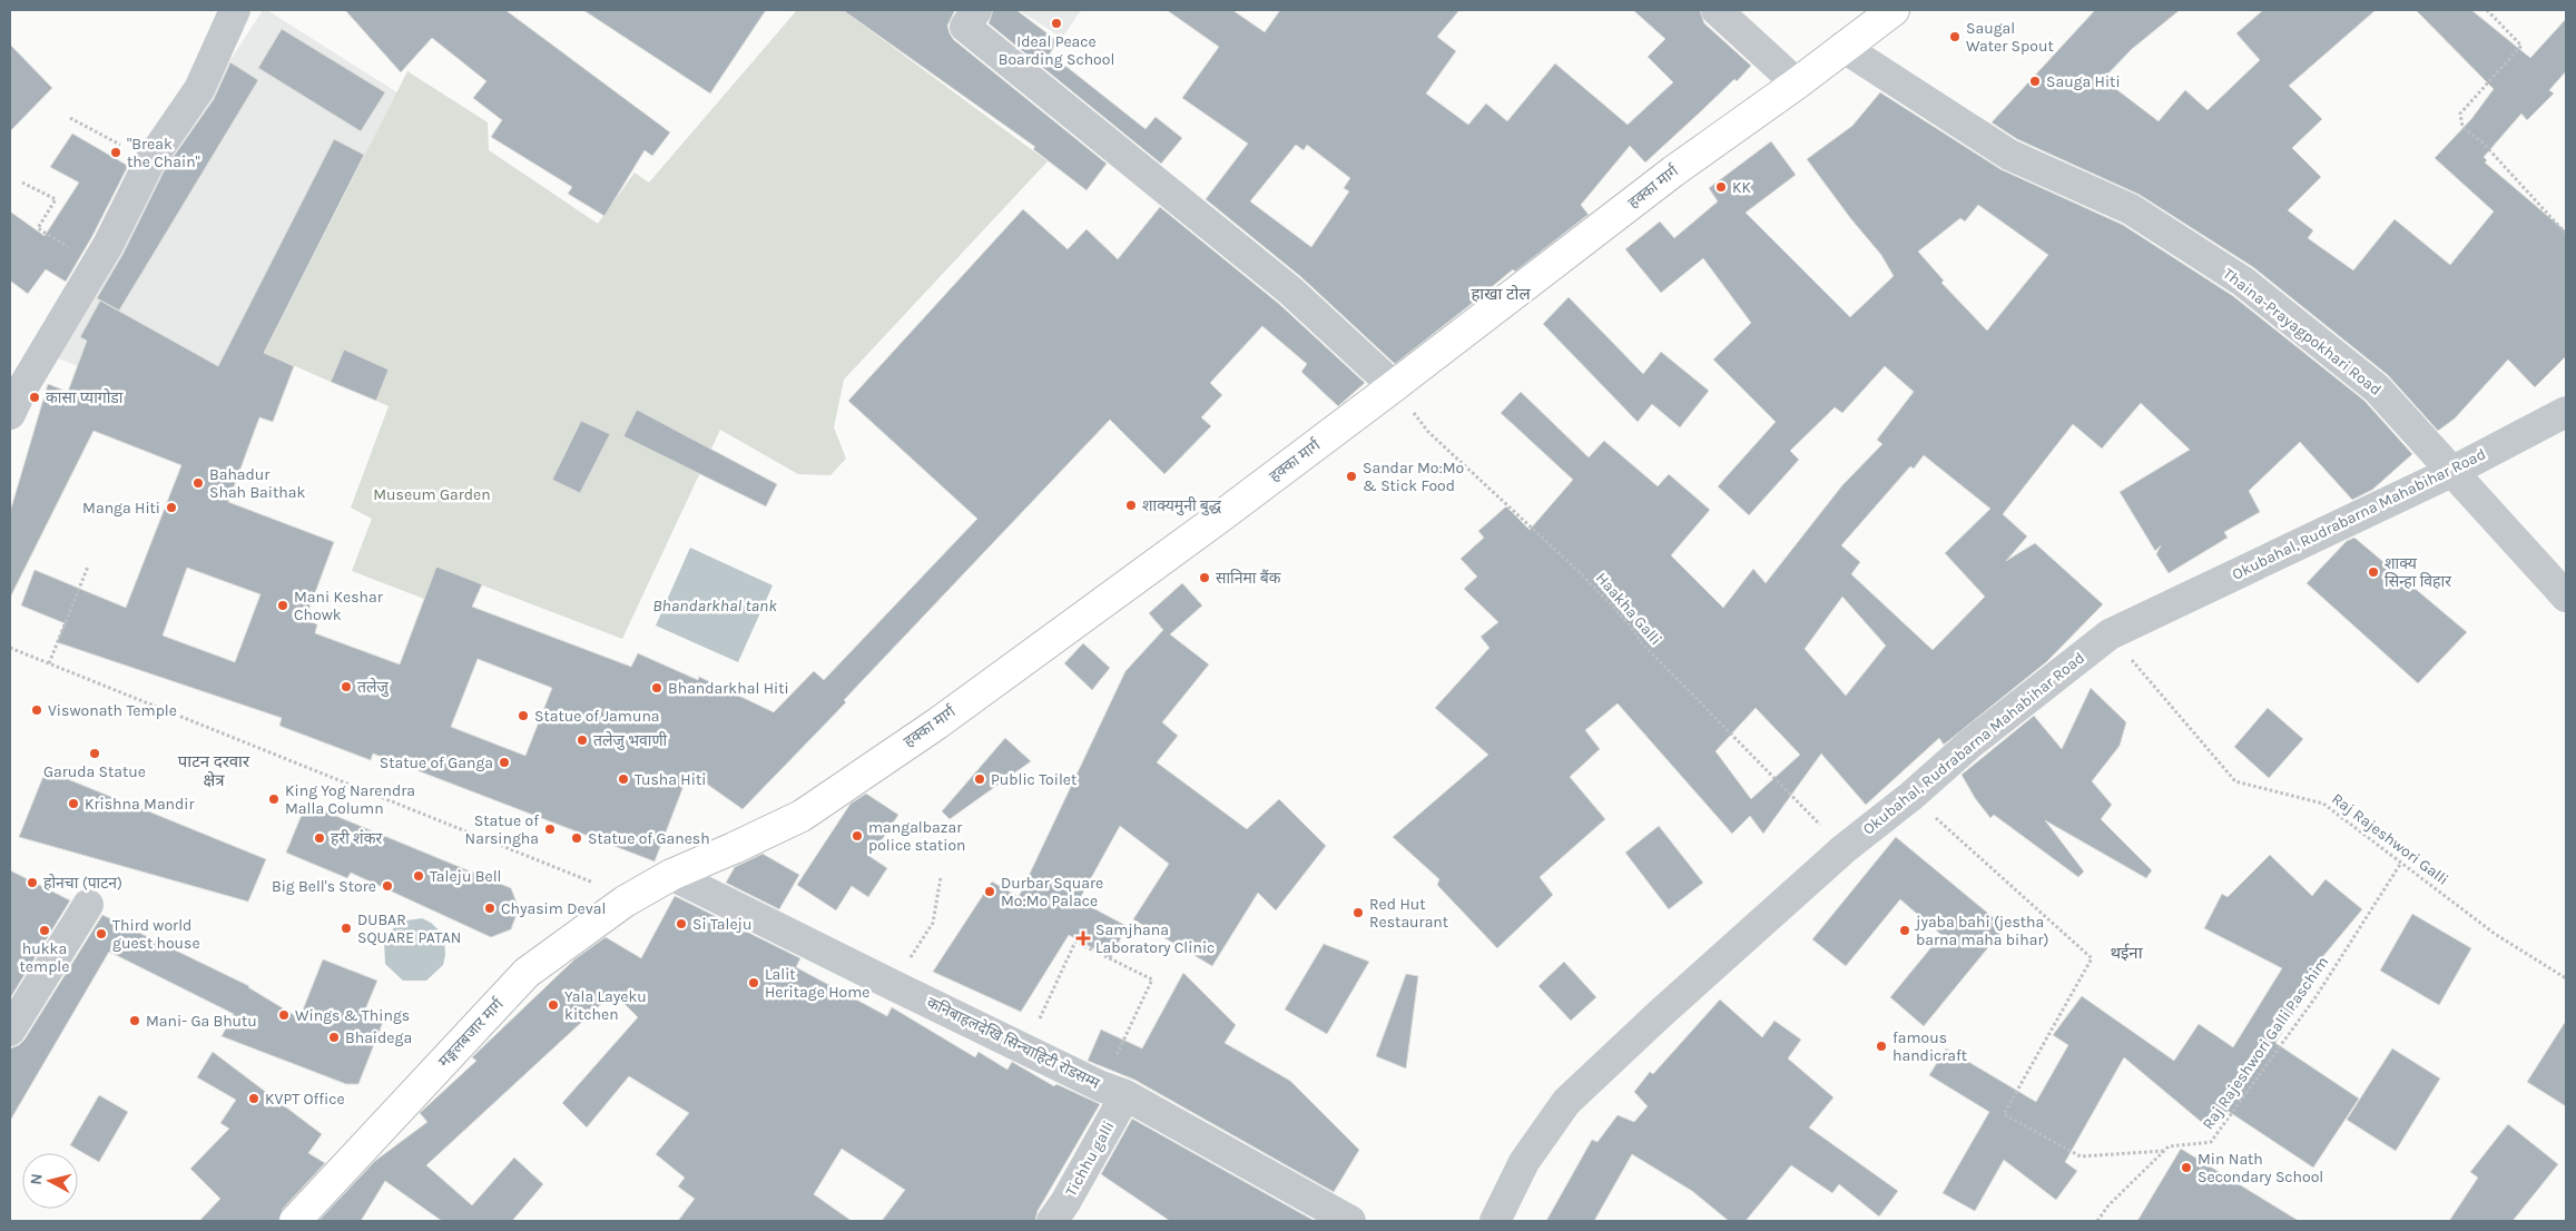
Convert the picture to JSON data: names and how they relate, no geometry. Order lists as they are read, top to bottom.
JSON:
{
  "streets": {
    "main road": ["हक्का मार्ग", "मङ्गलबजार मार्ग"],
    "street": [
      "Thaina-Prayagpokhari Road",
      "Okubahal, Rudrabarna Mahabihar Road",
      "कनिबाहलदेखि सिन्चाहिटी रोडसम्म",
      "Tichhu galli"
    ],
    "path": ["Haakha Galli", "Raj Rajeshwori Galli", "Raj Rajeshwori Galli Paschim"]
  },
  "crossings": [
    ["हक्का मार्ग", "Thaina-Prayagpokhari Road"],
    ["हक्का मार्ग", "Haakha Galli"],
    ["हक्का मार्ग", "मङ्गलबजार मार्ग"],
    ["हक्का मार्ग", "कनिबाहलदेखि सिन्चाहिटी रोडसम्म"],
    ["Thaina-Prayagpokhari Road", "Okubahal, Rudrabarna Mahabihar Road"],
    ["Okubahal, Rudrabarna Mahabihar Road", "Haakha Galli"],
    ["Okubahal, Rudrabarna Mahabihar Road", "Raj Rajeshwori Galli"],
    ["Raj Rajeshwori Galli", "Raj Rajeshwori Galli Paschim"],
    ["मङ्गलबजार मार्ग", "कनिबाहलदेखि सिन्चाहिटी रोडसम्म"],
    ["कनिबाहलदेखि सिन्चाहिटी रोडसम्म", "Tichhu galli"]
  ],
  "districts": ["हाखा टोल", "पाटन दरवार क्षेत्र", "थईना"],
  "water": ["Bhandarkhal tank"],
  "parks": ["Museum Garden"],
  "places": {
    "other": [
      "Ideal Peace Boarding School",
      "Saugal Water Spout",
      "Sauga Hiti",
      "\"Break the Chain\"",
      "KK",
      "कासा प्यागोडा",
      "Sandar Mo:Mo & Stick Food",
      "Bahadur Shah Baithak",
      "शाक्यमुनी बुद्ध",
      "Manga Hiti",
      "शाक्य सिन्हा विहार",
      "सानिमा बैंक",
      "Mani Keshar Chowk",
      "तलेजु",
      "Bhandarkhal Hiti",
      "Viswonath Temple",
      "Statue of Jamuna",
      "तलेजु भवाणी",
      "Garuda Statue",
      "Statue of Ganga",
      "Tusha Hiti",
      "Public Toilet",
      "King Yog Narendra Malla Column",
      "Krishna Mandir",
      "Statue of Narsingha",
      "mangalbazar police station",
      "हरी शंकर",
      "Statue of Ganesh",
      "Taleju Bell",
      "होनचा (पाटन)",
      "Big Bell's Store",
      "Durbar Square Mo:Mo Palace",
      "Chyasim Deval",
      "Red Hut Restaurant",
      "Si Taleju",
      "DUBAR SQUARE PATAN",
      "hukka temple",
      "jyaba bahi (jestha barna maha bihar)",
      "Third world guest house",
      "Lalit Heritage Home",
      "Yala Layeku kitchen",
      "Wings & Things",
      "Mani- Ga Bhutu",
      "Bhaidega",
      "famous handicraft",
      "KVPT Office",
      "Min Nath Secondary School"
    ],
    "health": ["Samjhana Laboratory Clinic"]
  },
  "north": "left"
}
